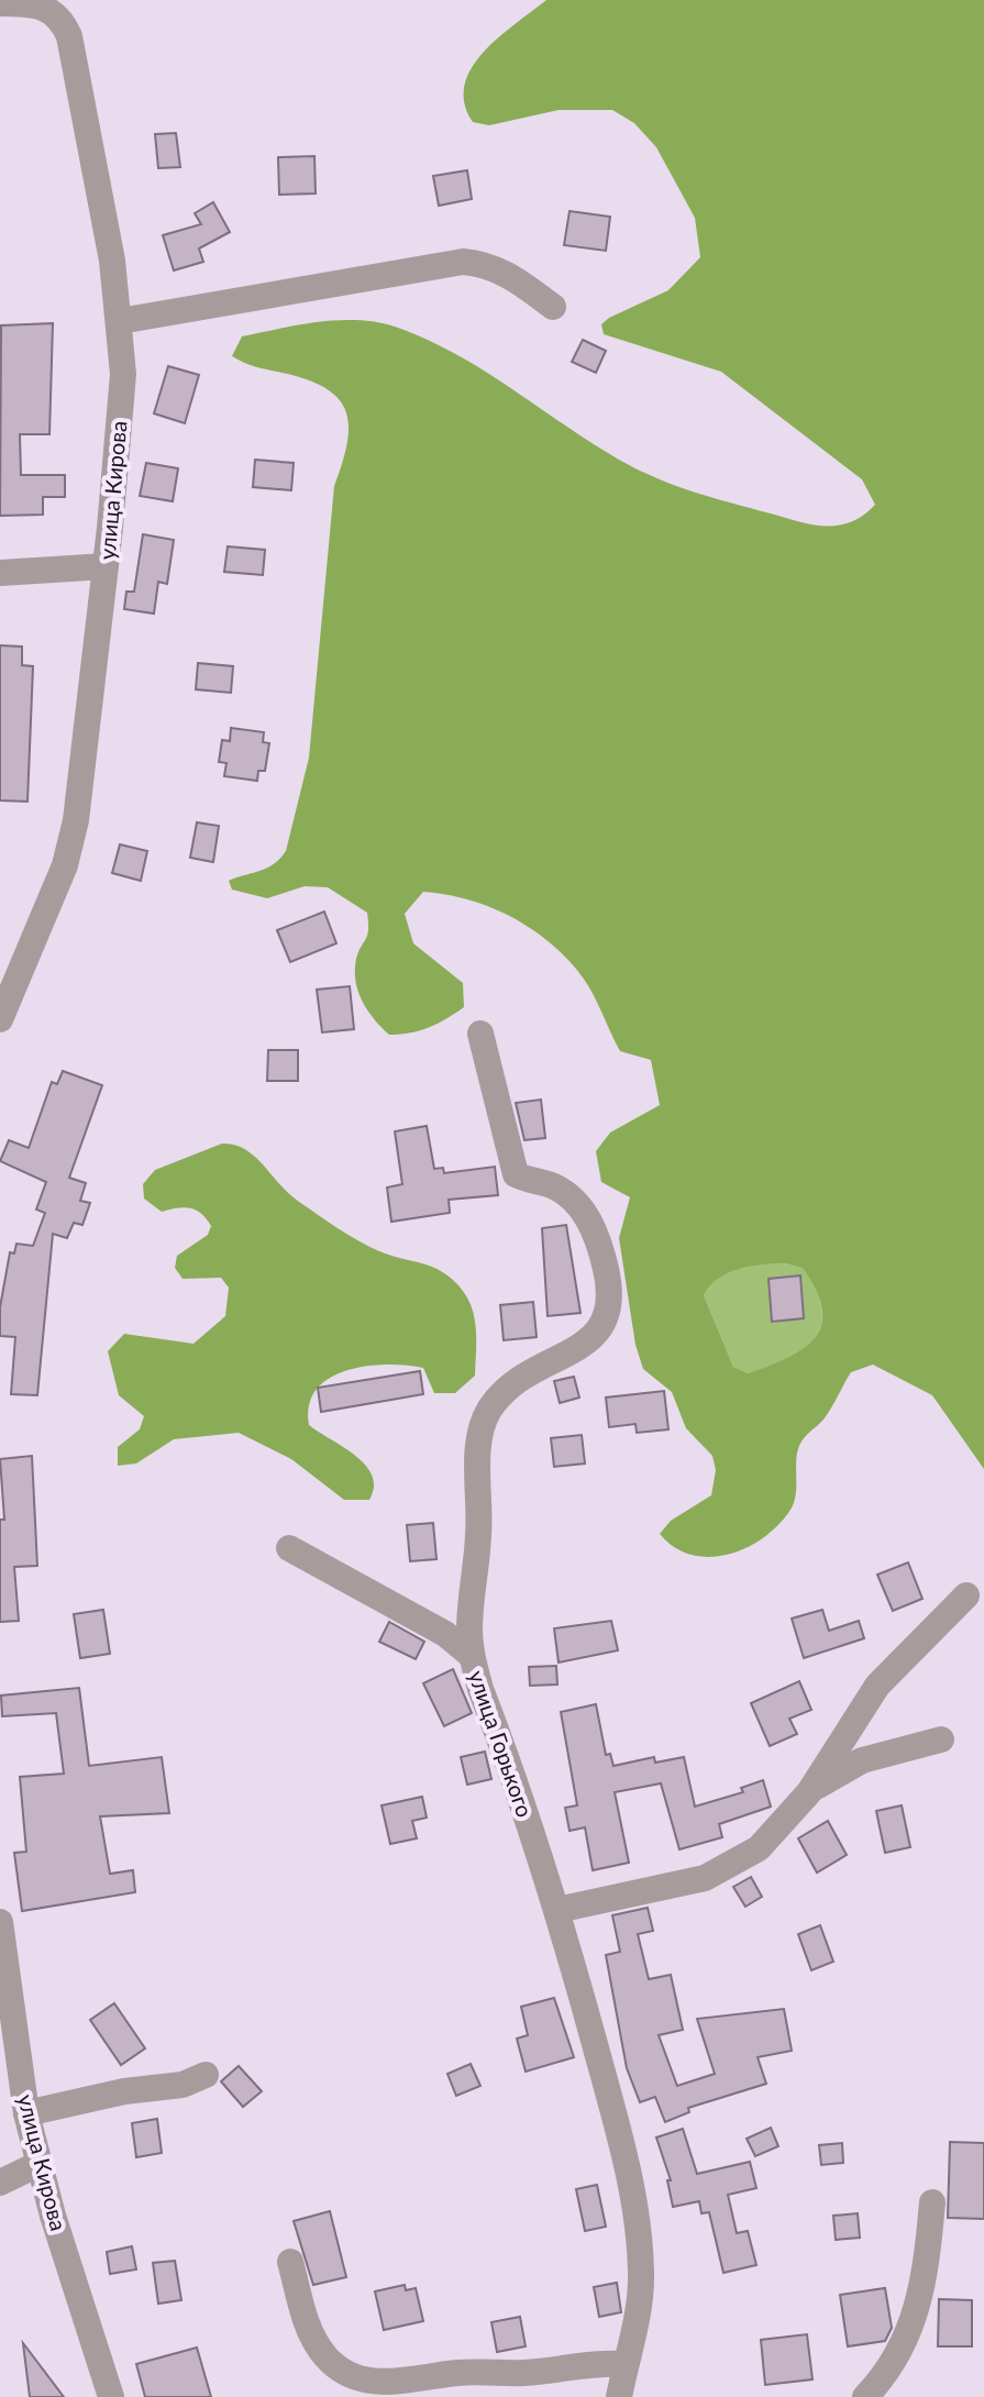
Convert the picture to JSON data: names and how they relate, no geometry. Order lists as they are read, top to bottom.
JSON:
{
  "streets": {
    "street": ["улица Кирова", "улица Горького"]
  }
}
